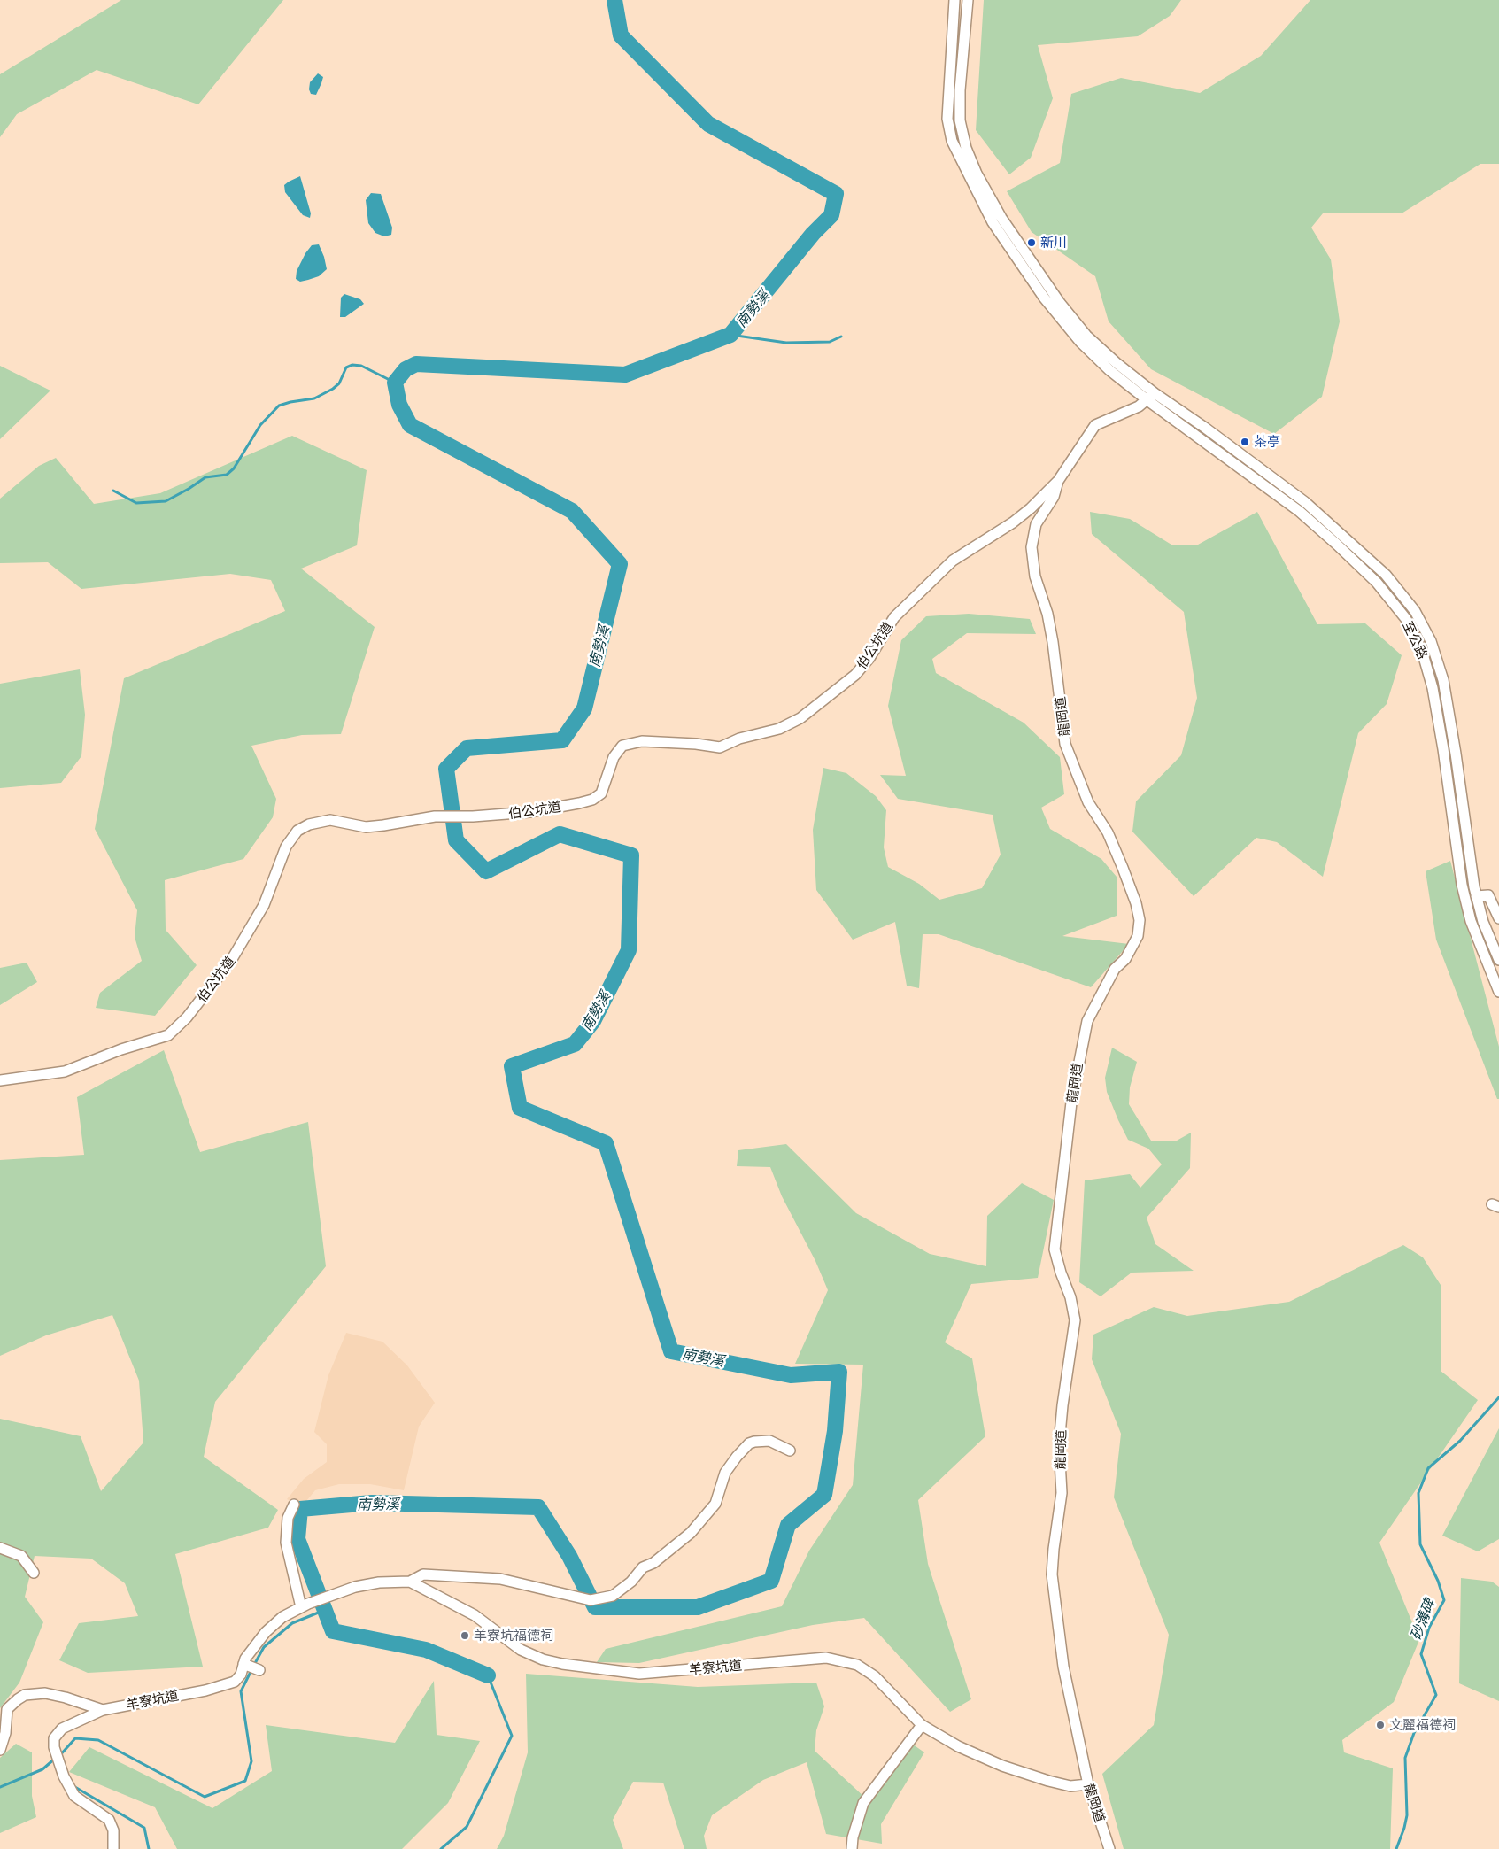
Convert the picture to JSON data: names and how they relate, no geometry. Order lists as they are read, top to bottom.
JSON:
{
  "streets": {
    "street": [
      "至公路",
      "伯公坑道",
      "龍岡道",
      "羊寮坑道"
    ]
  },
  "crossings": [
    ["至公路", "龍岡道"],
    ["伯公坑道", "龍岡道"],
    ["龍岡道", "羊寮坑道"]
  ],
  "water": ["南勢溪", "砂溝碑"],
  "places": [
    "新川",
    "茶亭",
    "羊寮坑福德祠",
    "文麗福德祠"
  ]
}
